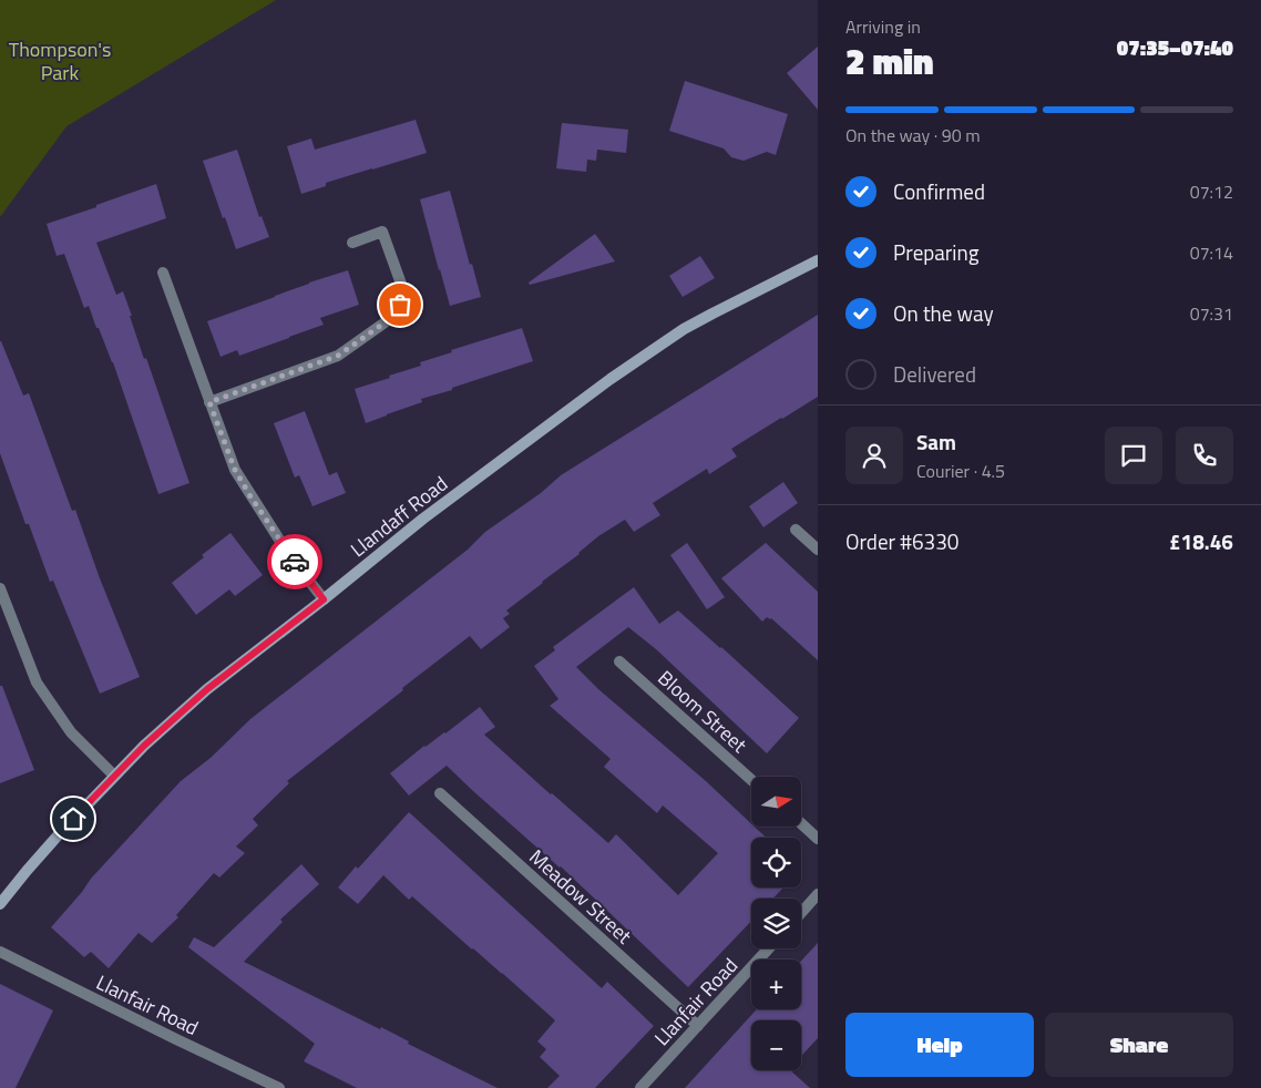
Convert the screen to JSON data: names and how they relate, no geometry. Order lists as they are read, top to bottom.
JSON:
{
  "streets": {
    "main road": ["Llandaff Road"],
    "street": ["Bloom Street", "Meadow Street", "Llanfair Road"]
  },
  "crossings": [
    ["Meadow Street", "Llanfair Road"]
  ],
  "parks": ["Thompson's Park"],
  "north": "right",
  "page": {
    "heading": ["2 min", "Arriving in", "07:35–07:40"],
    "panel": [
      "Sam",
      "Courier · 4.5",
      "Order #6330",
      "£18.46"
    ],
    "bar": "On the way · 90 m",
    "list": [
      ["Confirmed", "07:12"],
      ["Preparing", "07:14"],
      ["On the way", "07:31"],
      "Delivered"
    ],
    "map_buttons": ["+", "−"],
    "buttons": ["Help", "Share"]
  }
}
